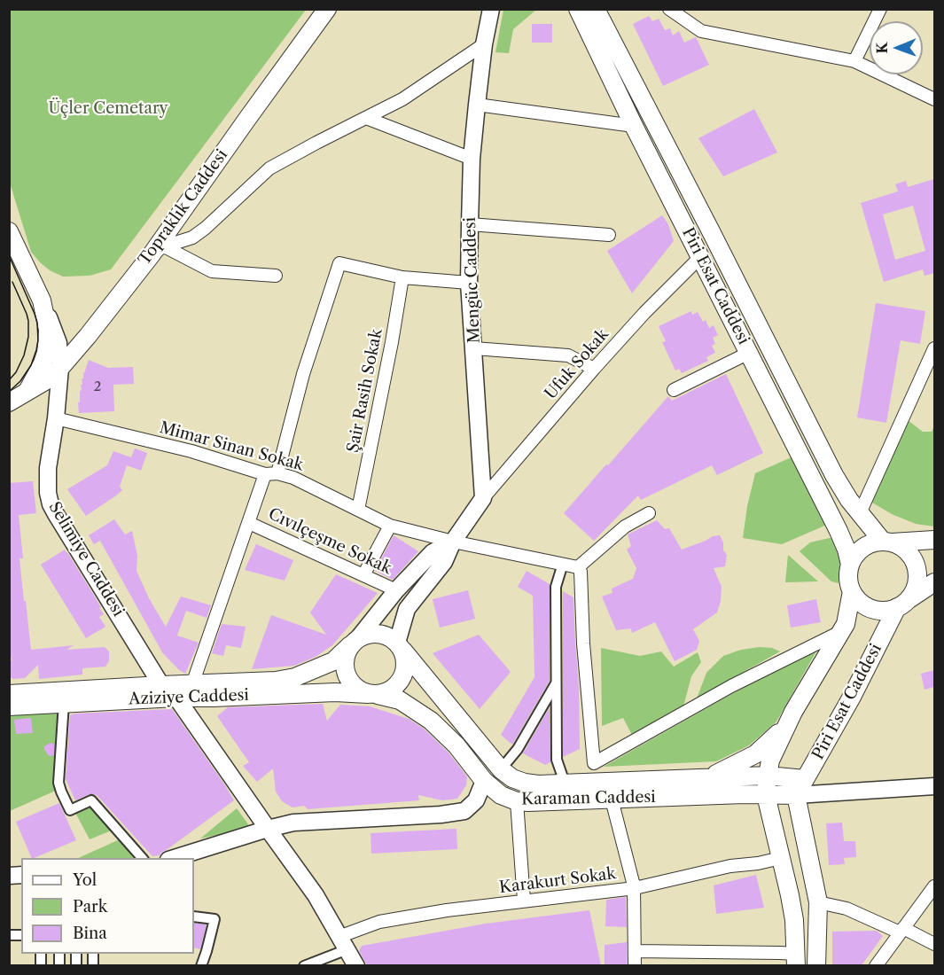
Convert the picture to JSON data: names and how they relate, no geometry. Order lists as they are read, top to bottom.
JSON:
{
  "streets": {
    "main road": [
      "Topraklık Caddesi",
      "Piri Esat Caddesi",
      "Aziziye Caddesi",
      "Karaman Caddesi"
    ],
    "street": [
      "Mengüc Caddesi",
      "Ufuk Sokak",
      "Şair Rasih Sokak",
      "Mimar Sinan Sokak",
      "Cıvılçeşme Sokak",
      "Selimiye Caddesi",
      "Karakurt Sokak"
    ]
  },
  "crossings": [
    ["Topraklık Caddesi", "Selimiye Caddesi"],
    ["Mengüc Caddesi", "Ufuk Sokak"],
    ["Piri Esat Caddesi", "Ufuk Sokak"],
    ["Piri Esat Caddesi", "Karaman Caddesi"],
    ["Şair Rasih Sokak", "Mimar Sinan Sokak"],
    ["Mimar Sinan Sokak", "Selimiye Caddesi"],
    ["Selimiye Caddesi", "Aziziye Caddesi"],
    ["Aziziye Caddesi", "Karaman Caddesi"]
  ],
  "parks": ["Üçler Cemetary"],
  "house_numbers": ["2"],
  "legend": ["Yol", "Park", "Bina"],
  "north": "left"
}
